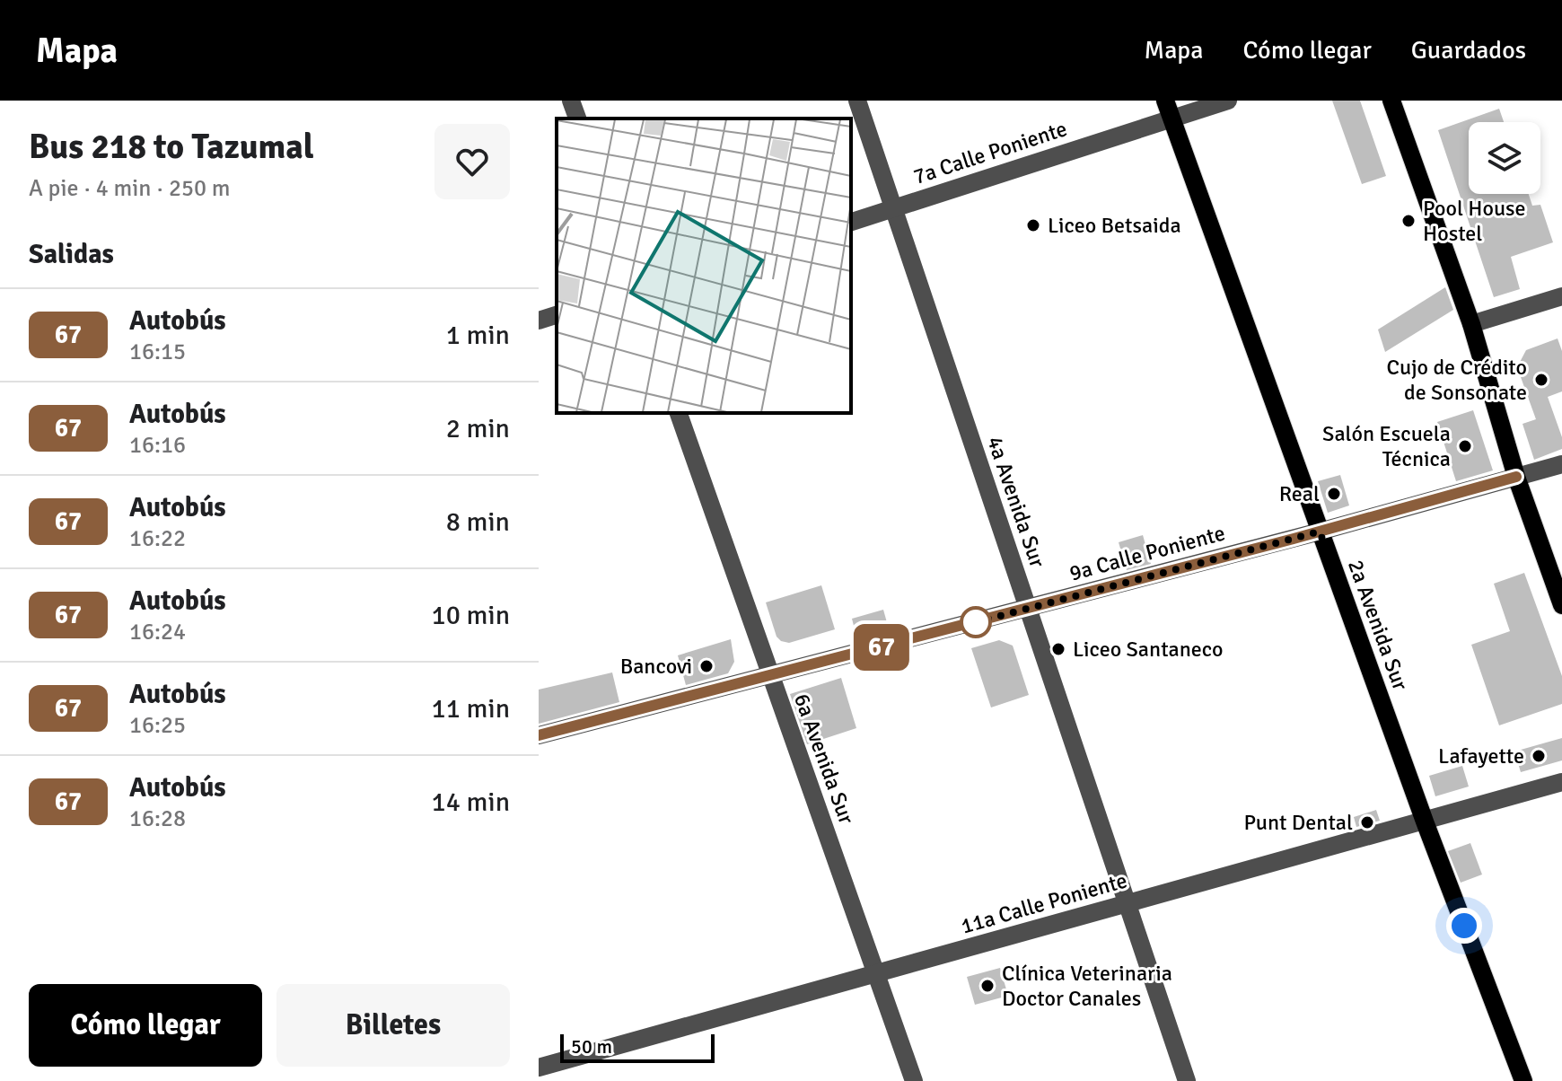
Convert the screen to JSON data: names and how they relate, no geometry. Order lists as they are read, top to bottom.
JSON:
{
  "streets": {
    "main road": ["2a Avenida Sur"],
    "street": [
      "7a Calle Poniente",
      "4a Avenida Sur",
      "9a Calle Poniente",
      "6a Avenida Sur",
      "11a Calle Poniente"
    ]
  },
  "crossings": [
    ["7a Calle Poniente", "4a Avenida Sur"],
    ["7a Calle Poniente", "2a Avenida Sur"],
    ["4a Avenida Sur", "9a Calle Poniente"],
    ["4a Avenida Sur", "11a Calle Poniente"],
    ["9a Calle Poniente", "2a Avenida Sur"],
    ["9a Calle Poniente", "6a Avenida Sur"],
    ["2a Avenida Sur", "11a Calle Poniente"],
    ["6a Avenida Sur", "11a Calle Poniente"]
  ],
  "places": [
    "Pool House Hostel",
    "Liceo Betsaida",
    "Cujo de Crédito de Sonsonate",
    "Salón Escuela Técnica",
    "Real",
    "Liceo Santaneco",
    "Bancovi",
    "Lafayette",
    "Punt Dental",
    "Clínica Veterinaria Doctor Canales"
  ],
  "lines": ["bus line 67"],
  "scale_bar": "50 m",
  "page": {
    "header": "Mapa",
    "nav": ["Mapa", "Cómo llegar", "Guardados"],
    "heading": [
      ["Bus 218 to Tazumal", "A pie · 4 min · 250 m"],
      "Salidas"
    ],
    "on_map": "67",
    "list": [
      {
        "mark": "67",
        "name": "Autobús",
        "note": "16:15",
        "value": "1 min"
      },
      {
        "mark": "67",
        "name": "Autobús",
        "note": "16:16",
        "value": "2 min"
      },
      {
        "mark": "67",
        "name": "Autobús",
        "note": "16:22",
        "value": "8 min"
      },
      {
        "mark": "67",
        "name": "Autobús",
        "note": "16:24",
        "value": "10 min"
      },
      {
        "mark": "67",
        "name": "Autobús",
        "note": "16:25",
        "value": "11 min"
      },
      {
        "mark": "67",
        "name": "Autobús",
        "note": "16:28",
        "value": "14 min"
      }
    ],
    "buttons": ["Cómo llegar", "Billetes"],
    "scale": "50 m"
  }
}
